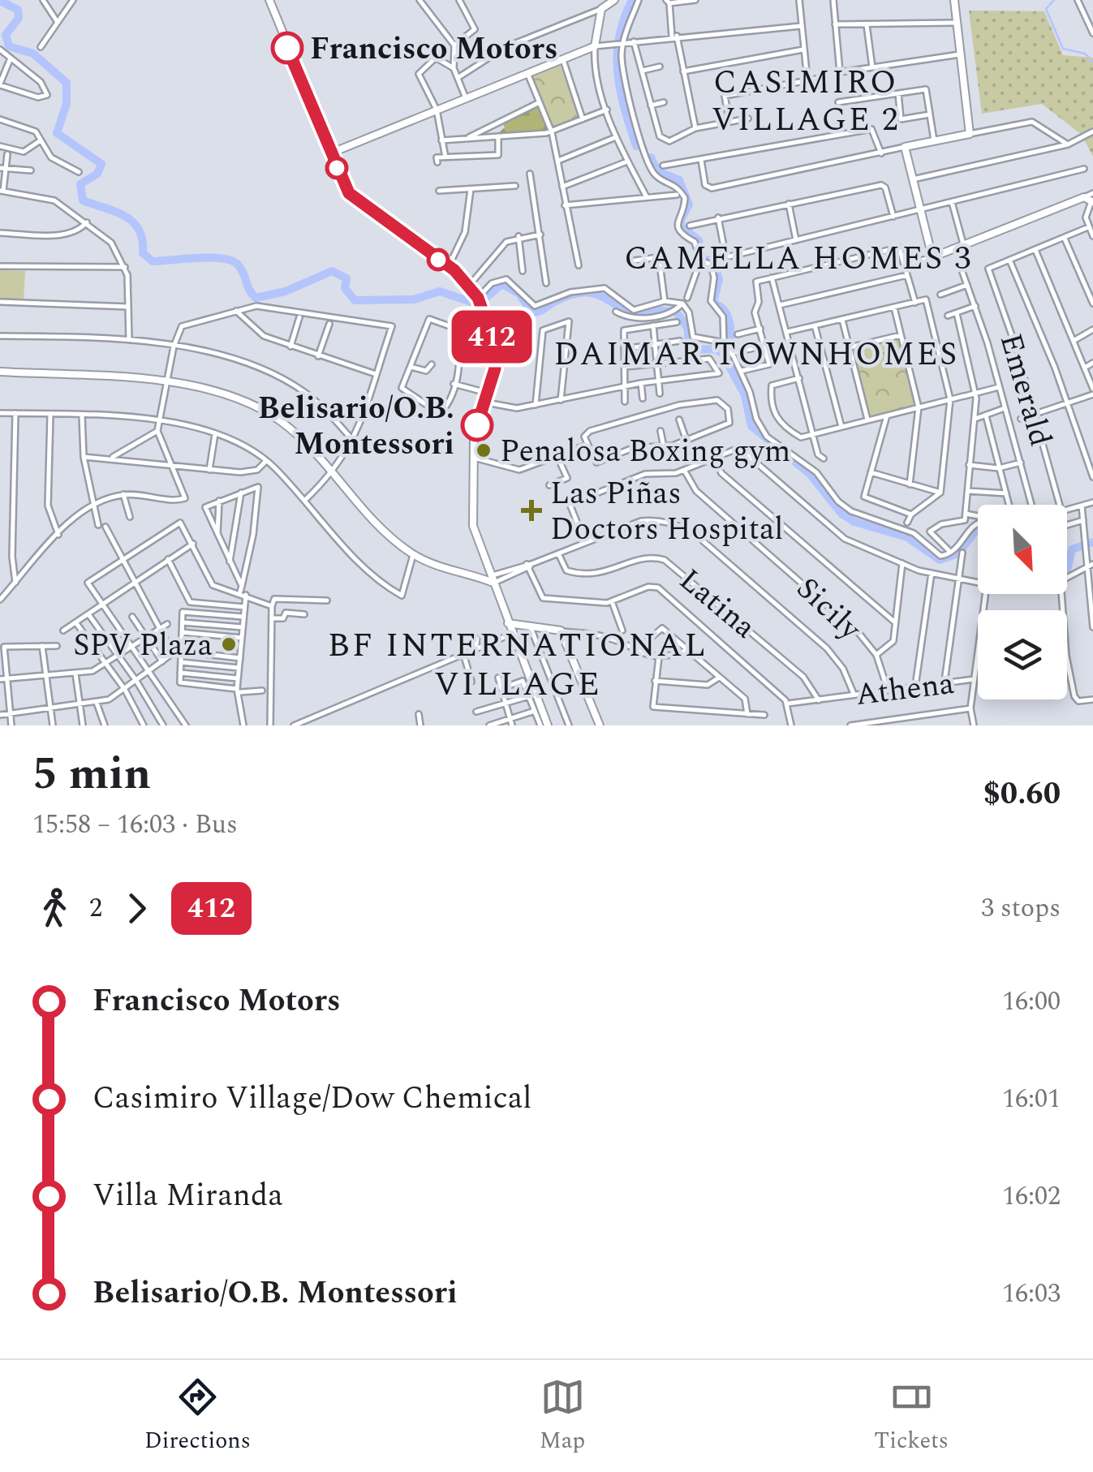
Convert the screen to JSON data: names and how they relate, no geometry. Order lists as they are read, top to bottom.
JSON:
{
  "streets": {
    "street": [
      "Emerald",
      "Latina",
      "Sicily",
      "Athena"
    ]
  },
  "crossings": [
    ["Latina", "Athena"],
    ["Sicily", "Athena"]
  ],
  "districts": [
    "CASIMIRO VILLAGE 2",
    "CAMELLA HOMES 3",
    "DAIMAR TOWNHOMES",
    "BF INTERNATIONAL VILLAGE"
  ],
  "places": {
    "other": [
      "Francisco Motors",
      "Belisario/O.B. Montessori",
      "Penalosa Boxing gym",
      "SPV Plaza"
    ],
    "health": ["Las Piñas Doctors Hospital"]
  },
  "lines": ["bus line 412"],
  "north": "bottom right",
  "page": {
    "on_map": "412",
    "heading": ["5 min", "15:58 – 16:03 · Bus", "$0.60"],
    "legs": ["2", "412", "3 stops"],
    "list": [
      {
        "name": "Francisco Motors",
        "value": "16:00"
      },
      {
        "name": "Casimiro Village/Dow Chemical",
        "value": "16:01"
      },
      {
        "name": "Villa Miranda",
        "value": "16:02"
      },
      {
        "name": "Belisario/O.B. Montessori",
        "value": "16:03"
      }
    ],
    "tabs": ["Directions", "Map", "Tickets"]
  }
}
